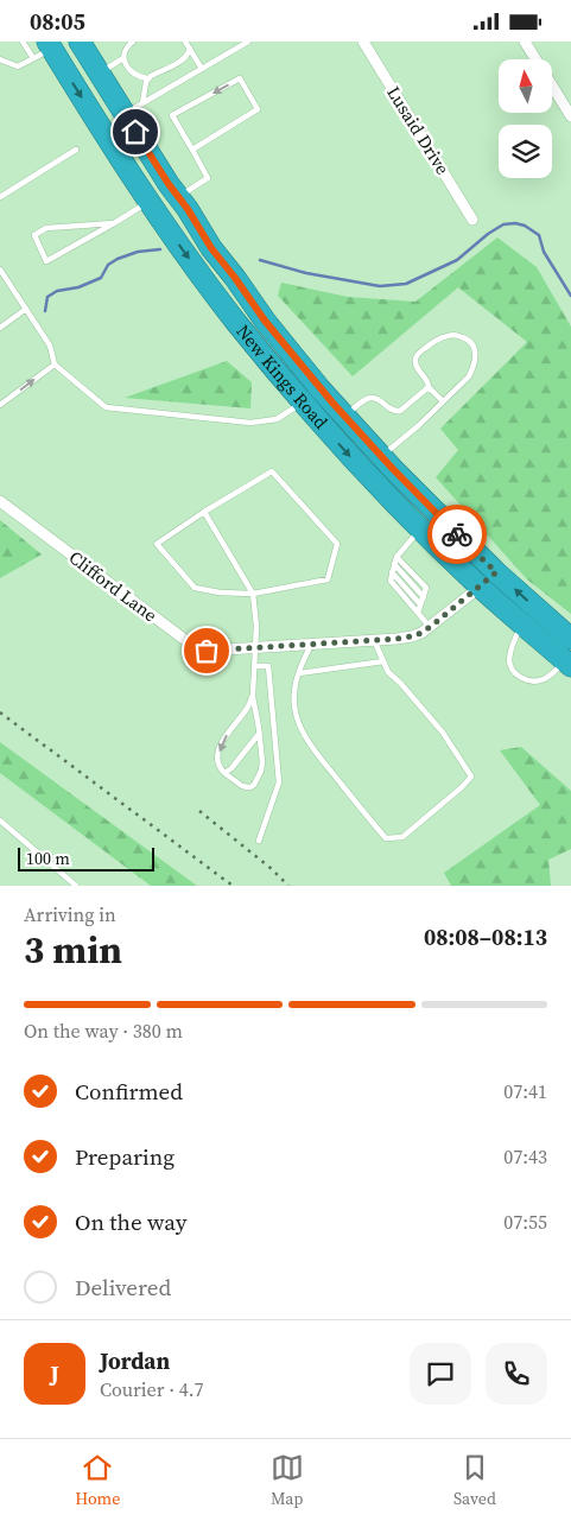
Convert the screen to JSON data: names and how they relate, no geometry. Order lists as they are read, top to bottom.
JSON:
{
  "streets": {
    "highway": ["New Kings Road"],
    "street": ["Lusaid Drive", "Clifford Lane"]
  },
  "crossings": [
    ["New Kings Road", "Clifford Lane"]
  ],
  "scale_bar": "100 m",
  "north": "top",
  "page": {
    "status": "08:05",
    "scale": "100 m",
    "heading": ["3 min", "Arriving in", "08:08–08:13"],
    "panel": ["Jordan", "Courier · 4.7"],
    "bar": "On the way · 380 m",
    "list": [
      ["Confirmed", "07:41"],
      ["Preparing", "07:43"],
      ["On the way", "07:55"],
      "Delivered"
    ],
    "round": "J",
    "tabs": ["Home", "Map", "Saved"]
  }
}
